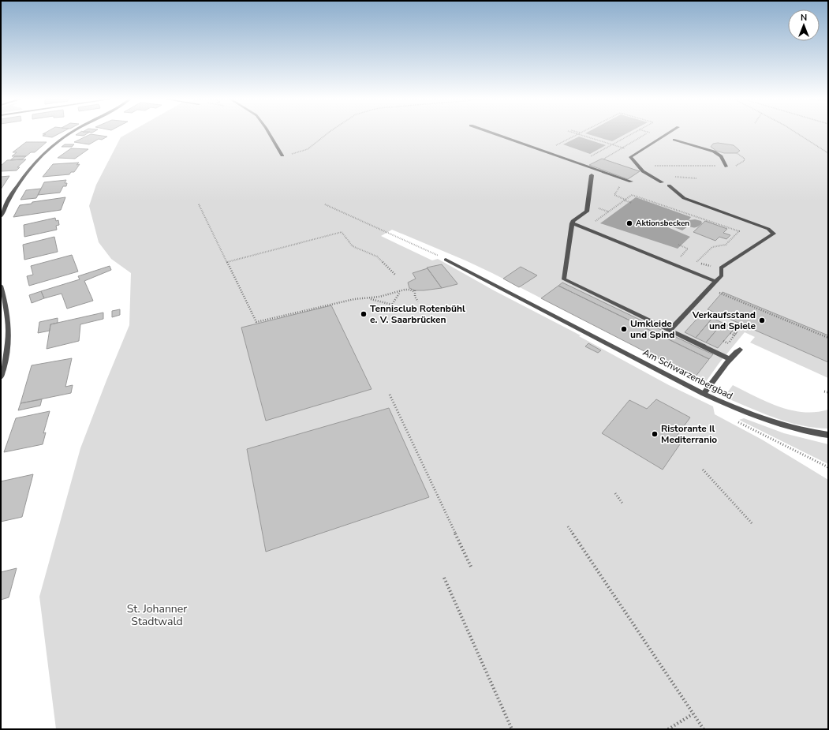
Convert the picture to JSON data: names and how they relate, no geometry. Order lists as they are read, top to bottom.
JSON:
{
  "streets": {
    "street": ["Am Schwarzenbergbad"]
  },
  "parks": ["St. Johanner Stadtwald"],
  "places": [
    "Aktionsbecken",
    "Tennisclub Rotenbühl e. V. Saarbrücken",
    "Verkaufsstand und Spiele",
    "Umkleide und Spind",
    "Ristorante Il Mediterranio"
  ],
  "north": "top"
}
